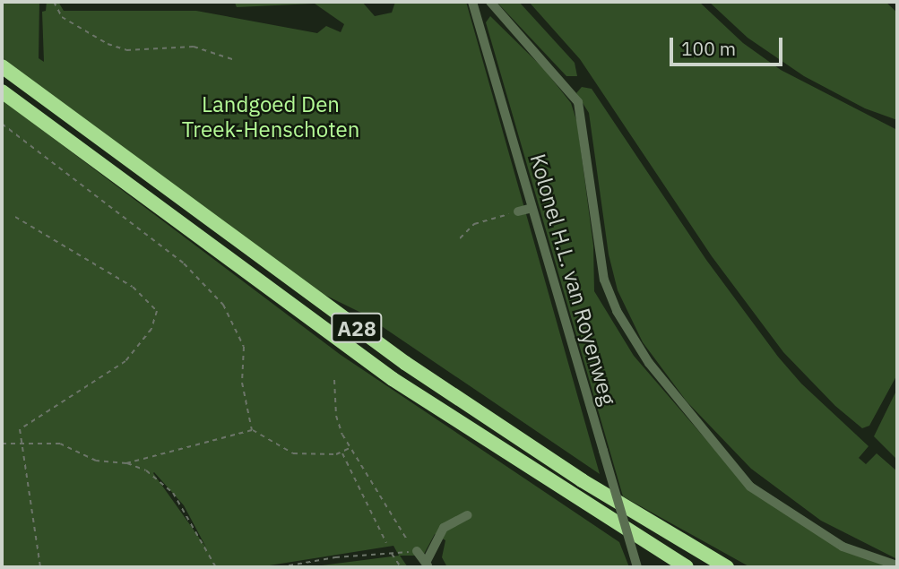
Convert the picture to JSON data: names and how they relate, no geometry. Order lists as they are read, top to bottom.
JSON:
{
  "streets": {
    "highway": ["A28"],
    "street": ["Kolonel H.L. van Royenweg"]
  },
  "parks": ["Landgoed Den Treek-Henschoten"],
  "scale_bar": "100 m"
}
